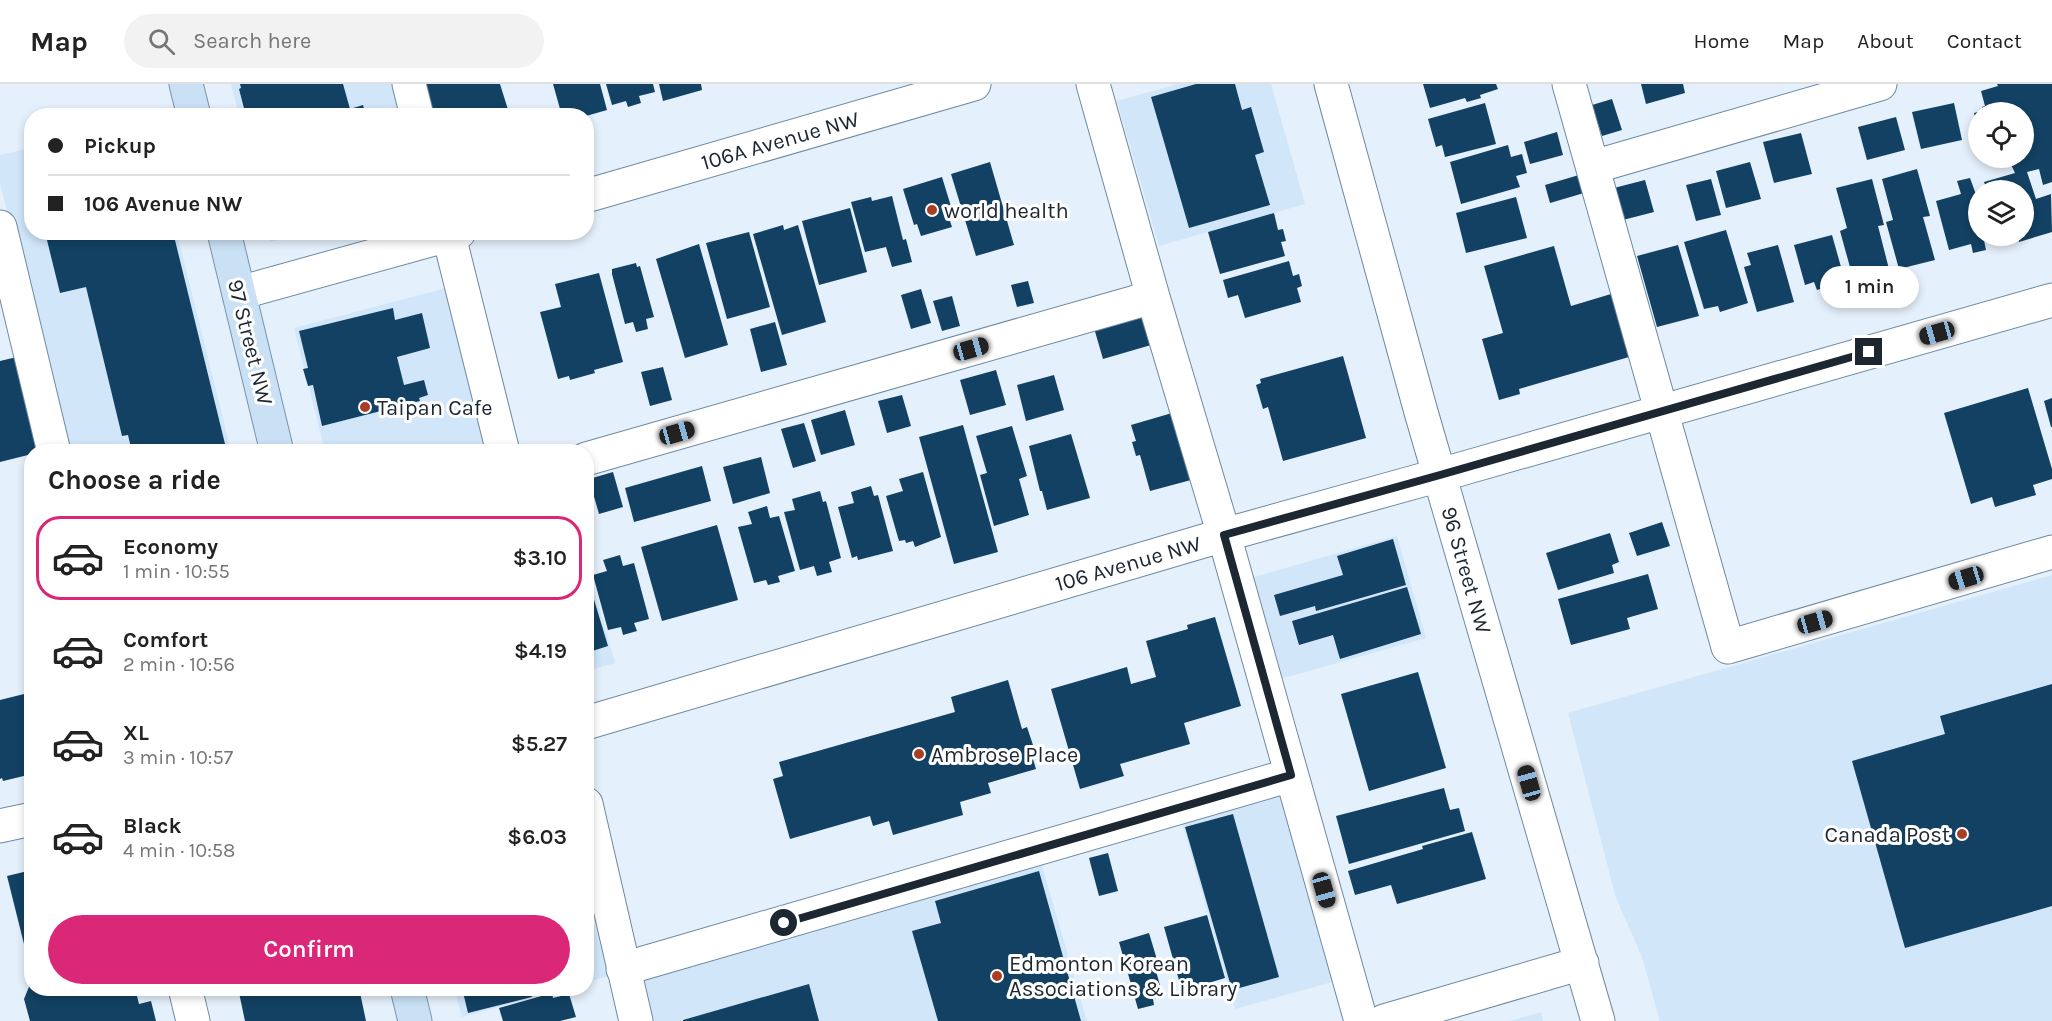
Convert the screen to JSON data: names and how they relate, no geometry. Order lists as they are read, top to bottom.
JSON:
{
  "streets": {
    "main road": ["97 Street NW"],
    "street": ["106A Avenue NW", "106 Avenue NW", "96 Street NW"]
  },
  "crossings": [
    ["106 Avenue NW", "96 Street NW"]
  ],
  "places": [
    "world health",
    "Taipan Cafe",
    "Ambrose Place",
    "Canada Post",
    "Edmonton Korean Associations & Library"
  ],
  "page": {
    "header": "Map",
    "search": "Search here",
    "nav": [
      "Home",
      "Map",
      "About",
      "Contact"
    ],
    "banner": ["Pickup", "106 Avenue NW"],
    "bubble": "1 min",
    "heading": "Choose a ride",
    "list": [
      {
        "name": "Economy",
        "note": "1 min · 10:55",
        "value": "$3.10"
      },
      {
        "name": "Comfort",
        "note": "2 min · 10:56",
        "value": "$4.19"
      },
      {
        "name": "XL",
        "note": "3 min · 10:57",
        "value": "$5.27"
      },
      {
        "name": "Black",
        "note": "4 min · 10:58",
        "value": "$6.03"
      }
    ],
    "buttons": "Confirm"
  }
}
